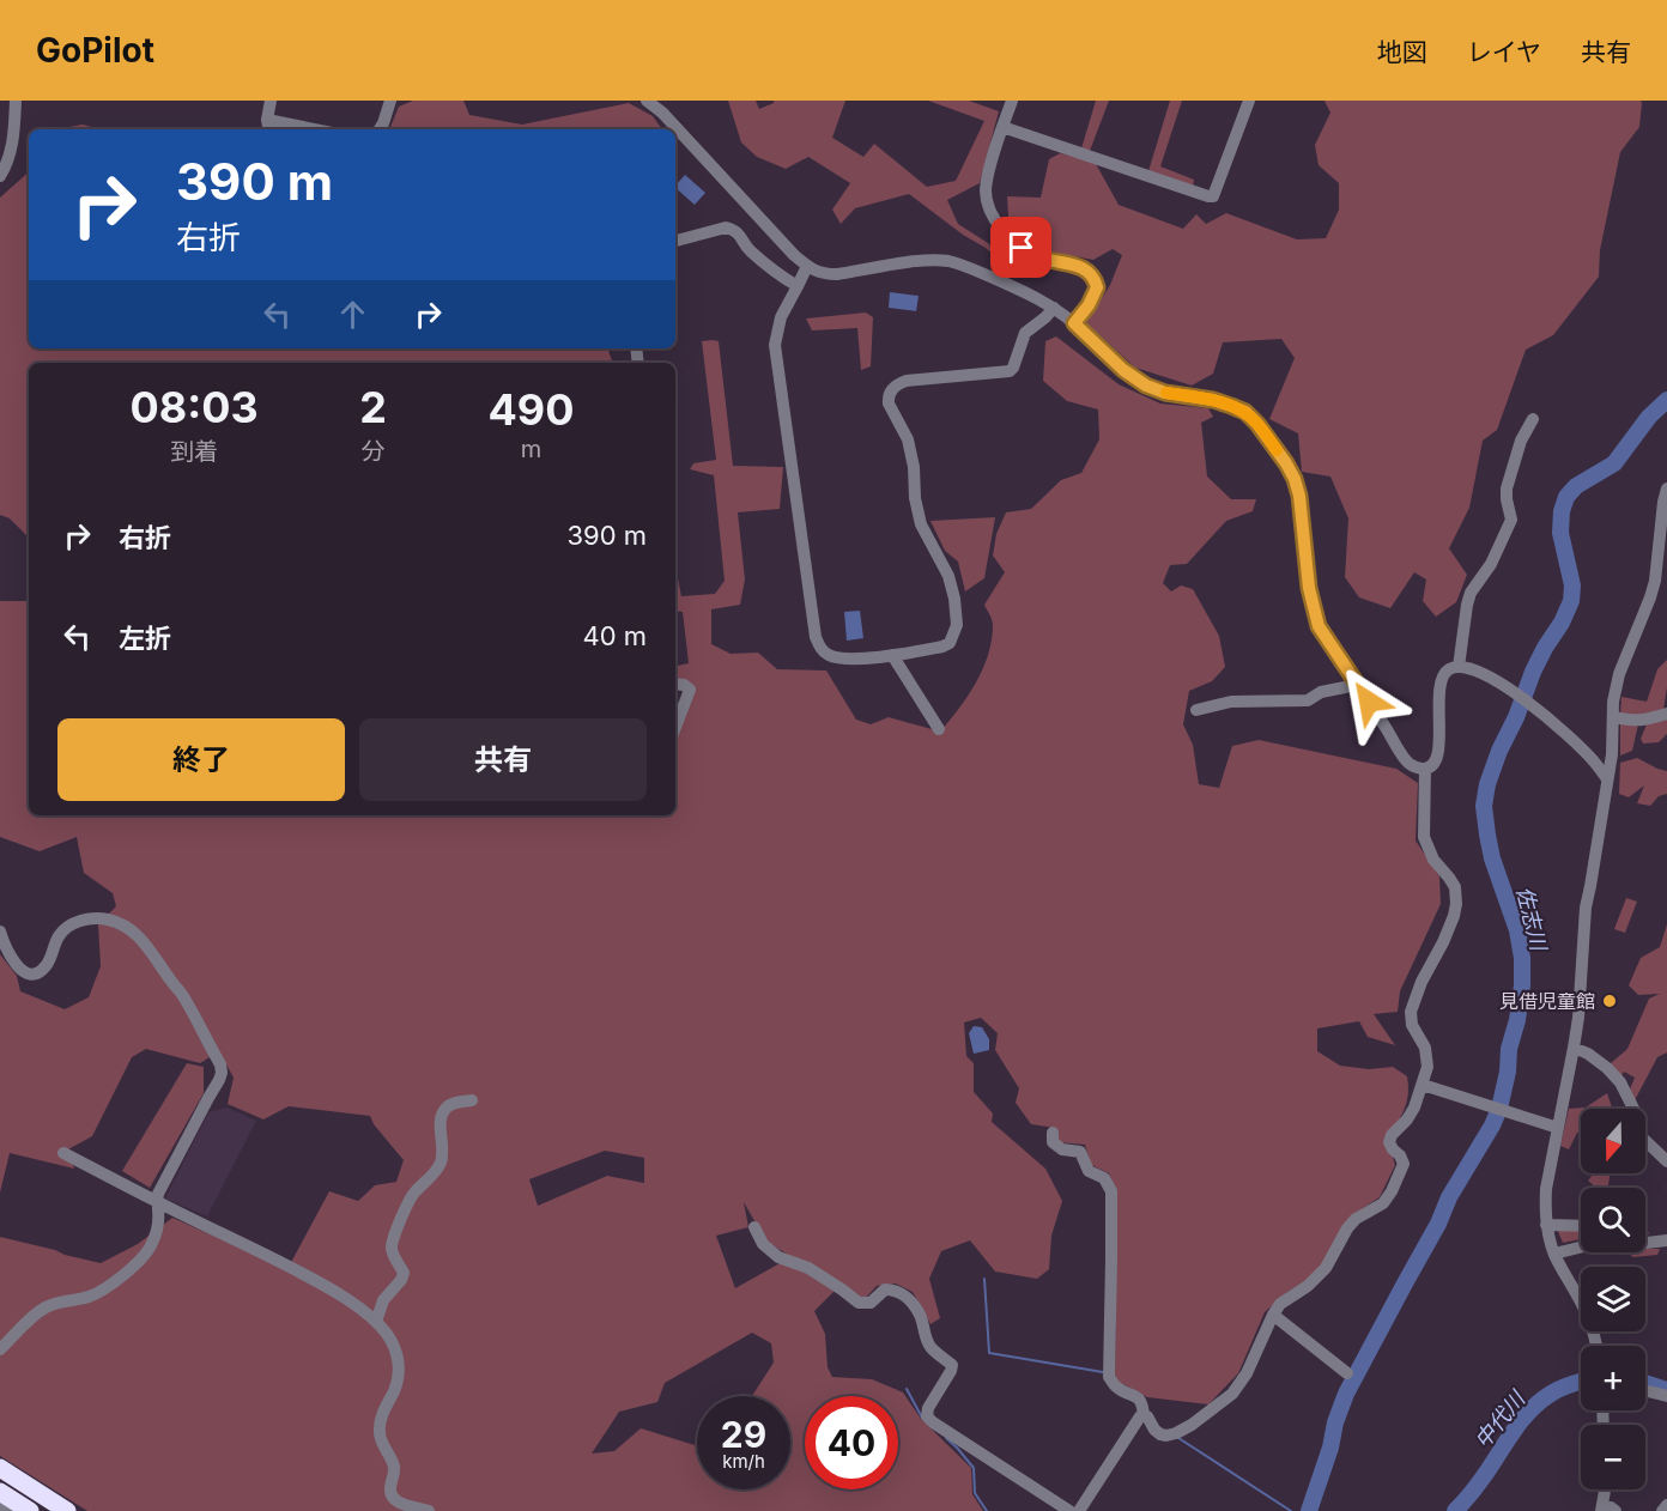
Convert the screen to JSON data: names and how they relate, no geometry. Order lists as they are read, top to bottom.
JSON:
{
  "water": ["佐志川", "中代川"],
  "places": ["見借児童館"],
  "north": "bottom",
  "page": {
    "header": "GoPilot",
    "nav": ["地図", "レイヤ", "共有"],
    "turn": ["390 m", "右折"],
    "eta": [
      "08:03",
      "到着",
      "2",
      "分",
      "490",
      "m"
    ],
    "list": [
      {
        "name": "右折",
        "value": "390 m"
      },
      {
        "name": "左折",
        "value": "40 m"
      }
    ],
    "buttons": ["終了", "共有"],
    "map_buttons": ["+", "−"],
    "speed": "29 km/h",
    "limit": "40"
  }
}
